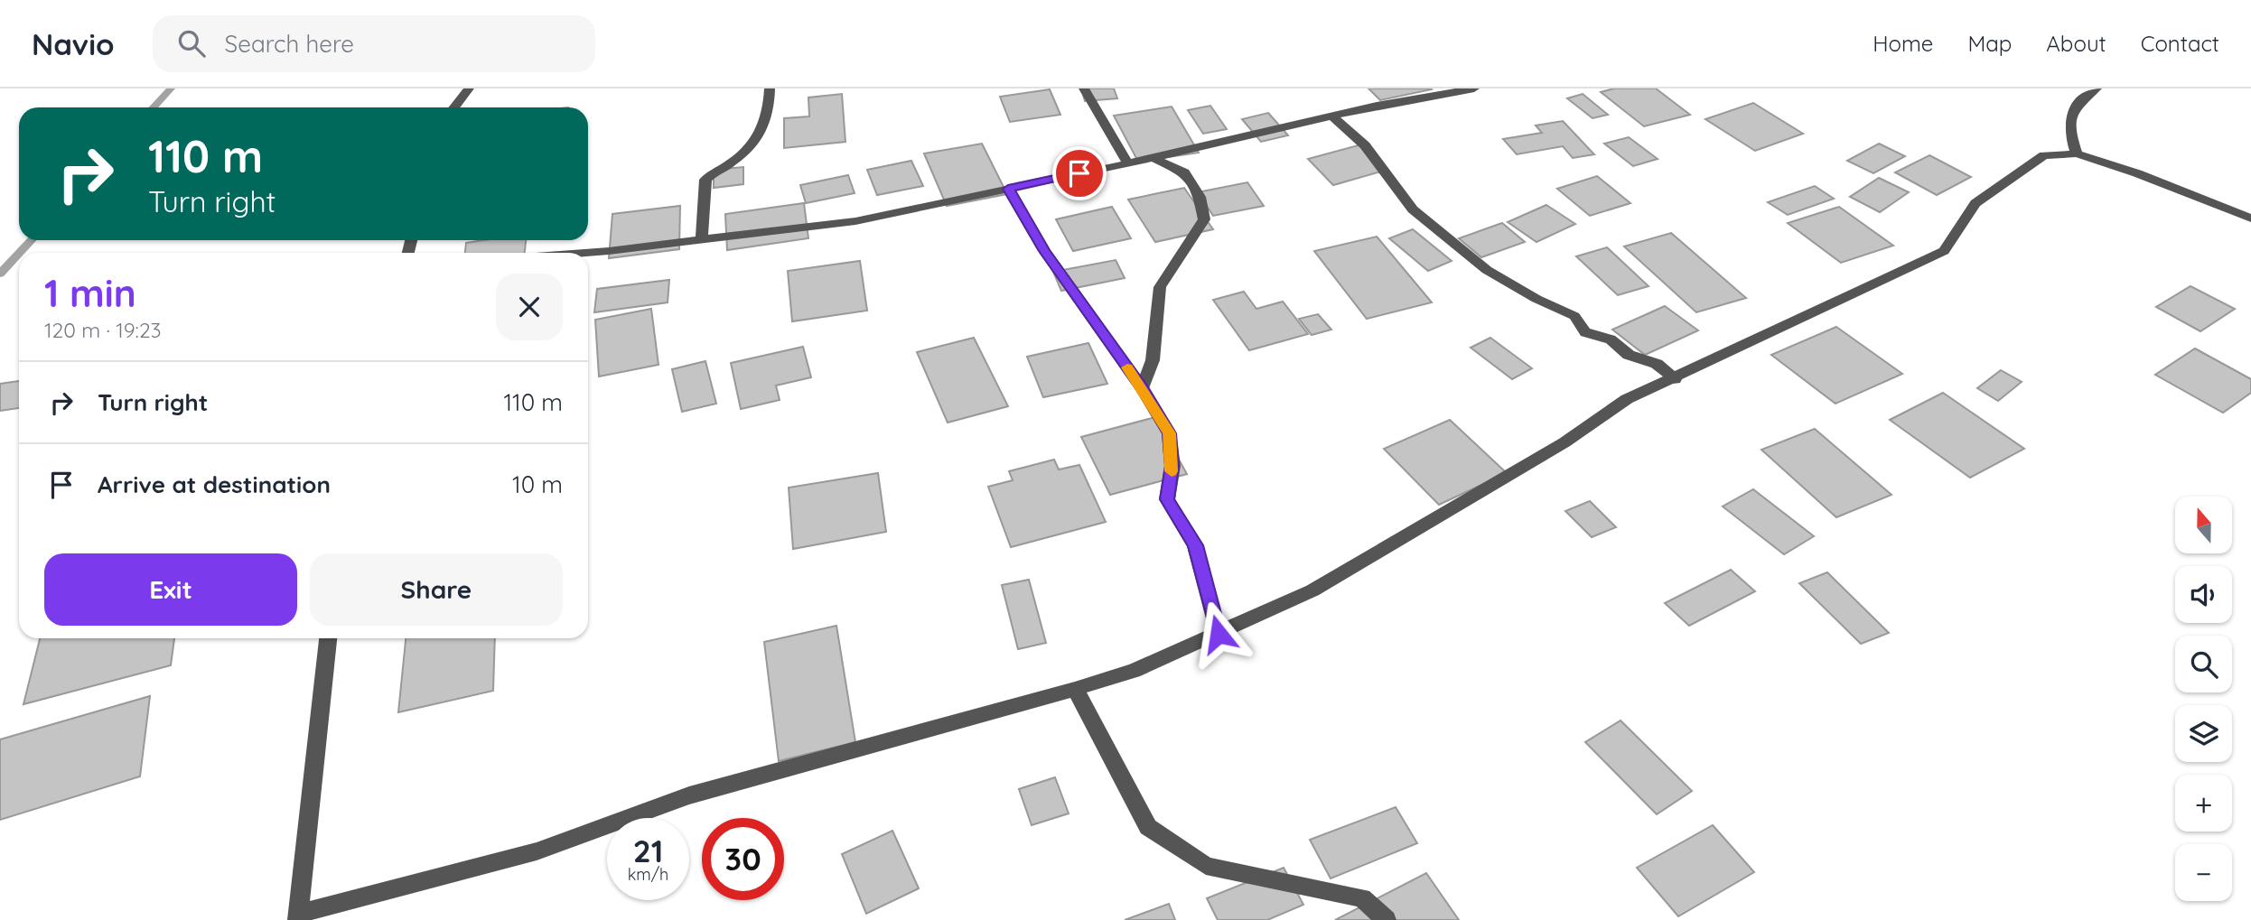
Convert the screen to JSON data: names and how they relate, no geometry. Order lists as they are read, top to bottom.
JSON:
{
  "north": "top",
  "page": {
    "header": "Navio",
    "search": "Search here",
    "nav": [
      "Home",
      "Map",
      "About",
      "Contact"
    ],
    "turn": ["110 m", "Turn right"],
    "heading": ["1 min", "120 m · 19:23"],
    "list": [
      {
        "name": "Turn right",
        "value": "110 m"
      },
      {
        "name": "Arrive at destination",
        "value": "10 m"
      }
    ],
    "map_buttons": ["+", "−"],
    "buttons": ["Exit", "Share"],
    "speed": "21 km/h",
    "limit": "30"
  }
}
